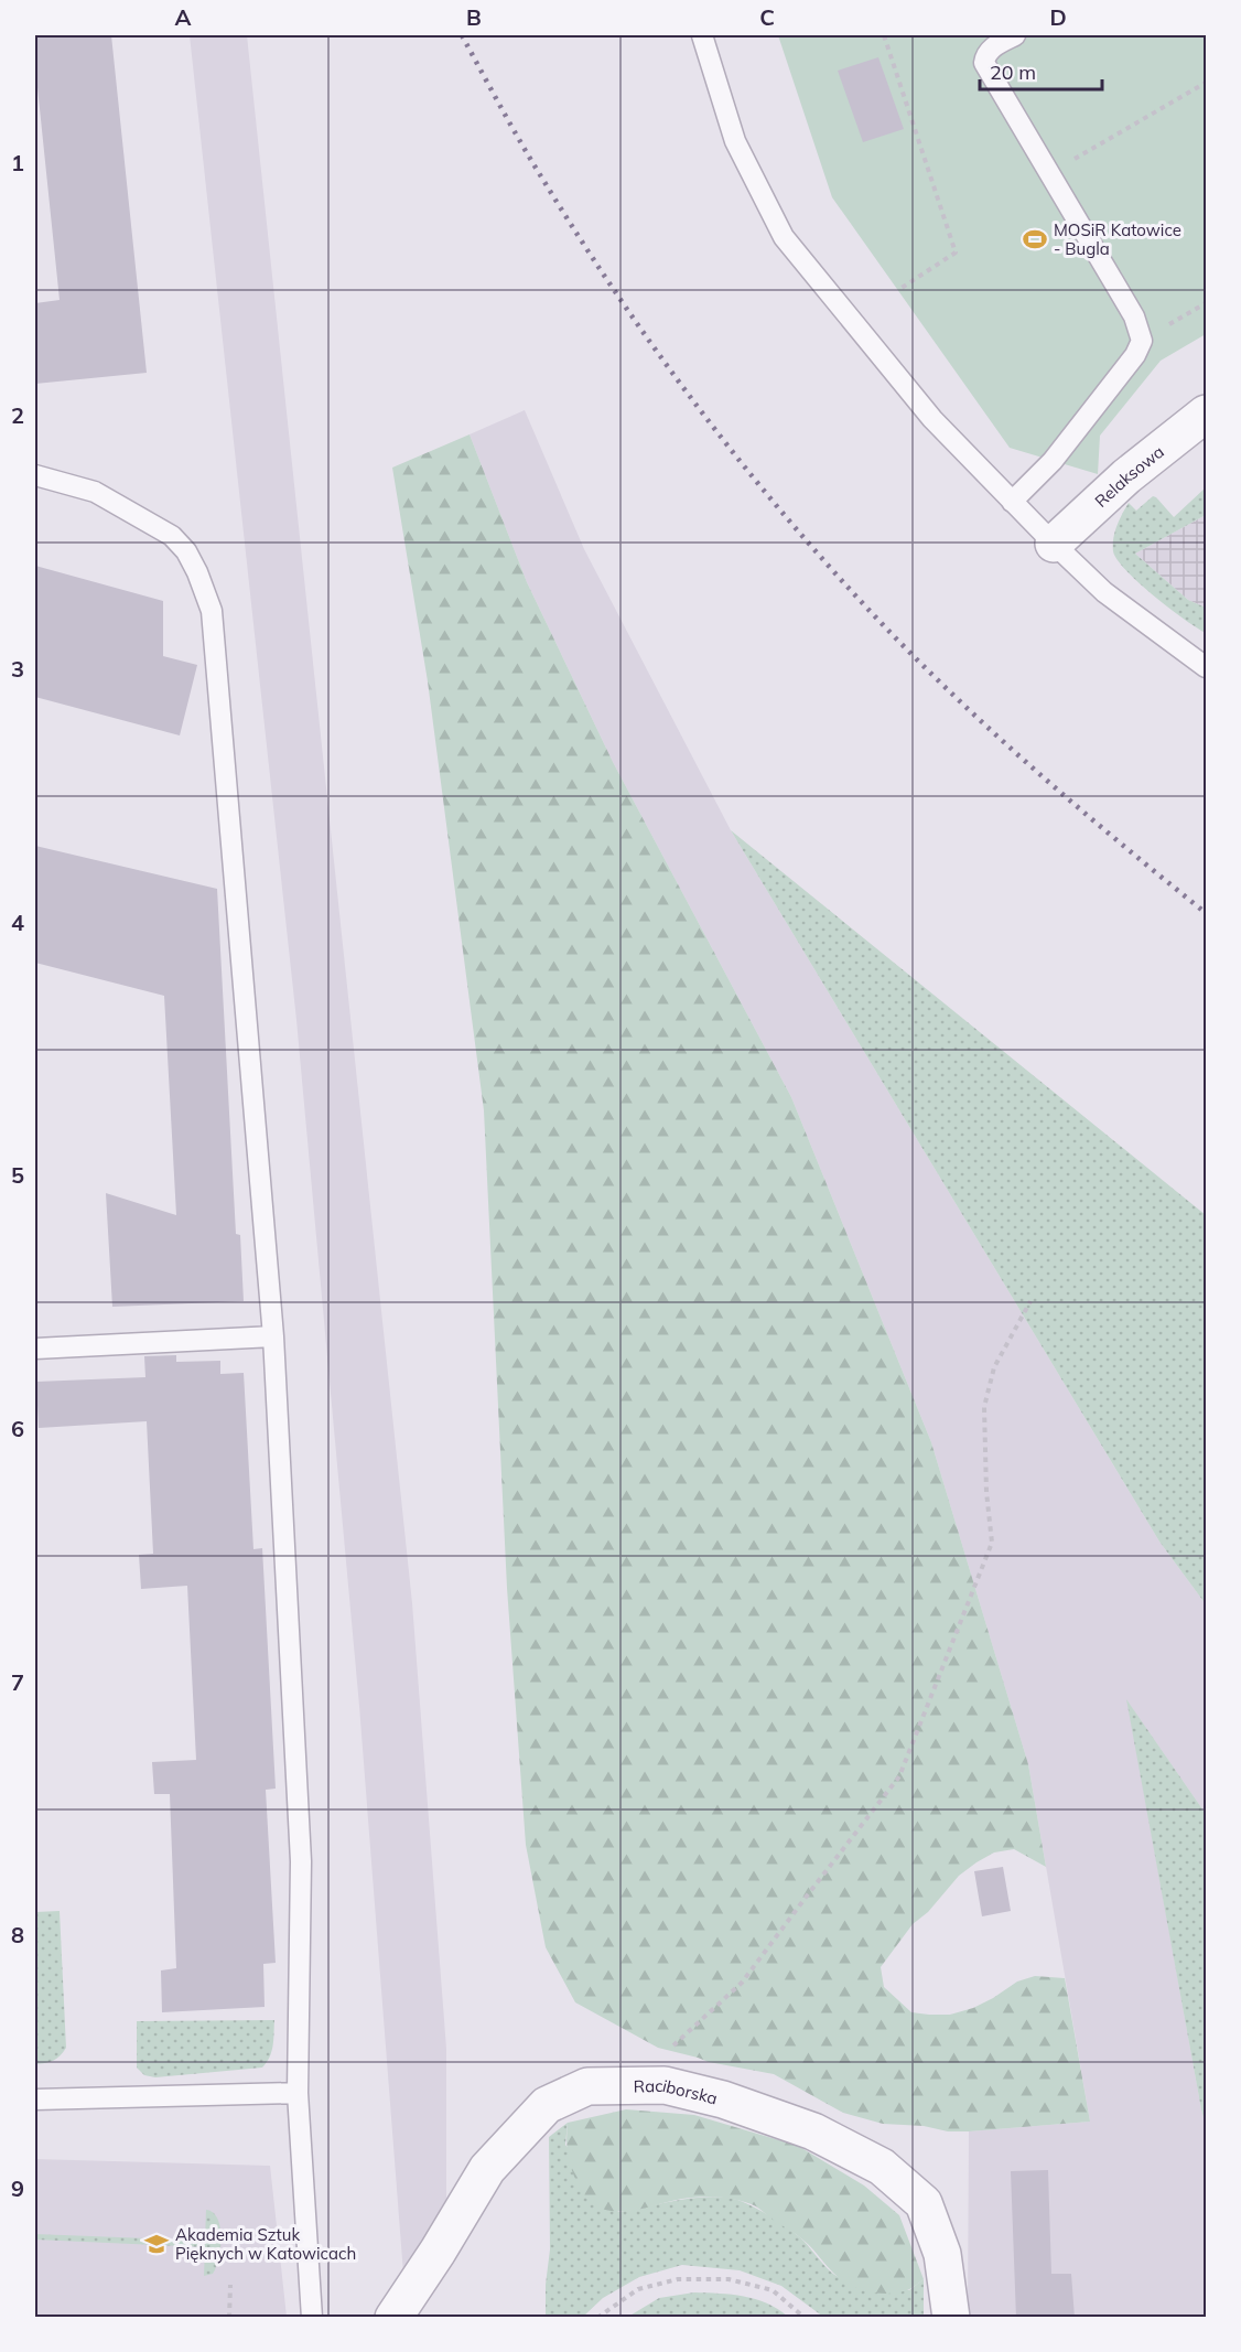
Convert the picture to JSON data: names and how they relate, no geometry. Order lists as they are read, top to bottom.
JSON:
{
  "streets": {
    "street": ["Relaksowa", "Raciborska"]
  },
  "places": {
    "sports": ["MOSiR Katowice - Bugla"],
    "school or university": ["Akademia Sztuk Pięknych w Katowicach"]
  },
  "scale_bar": "20 m",
  "grid": {
    "columns": [
      "A",
      "B",
      "C",
      "D"
    ],
    "rows": [
      "1",
      "2",
      "3",
      "4",
      "5",
      "6",
      "7",
      "8",
      "9"
    ]
  }
}
